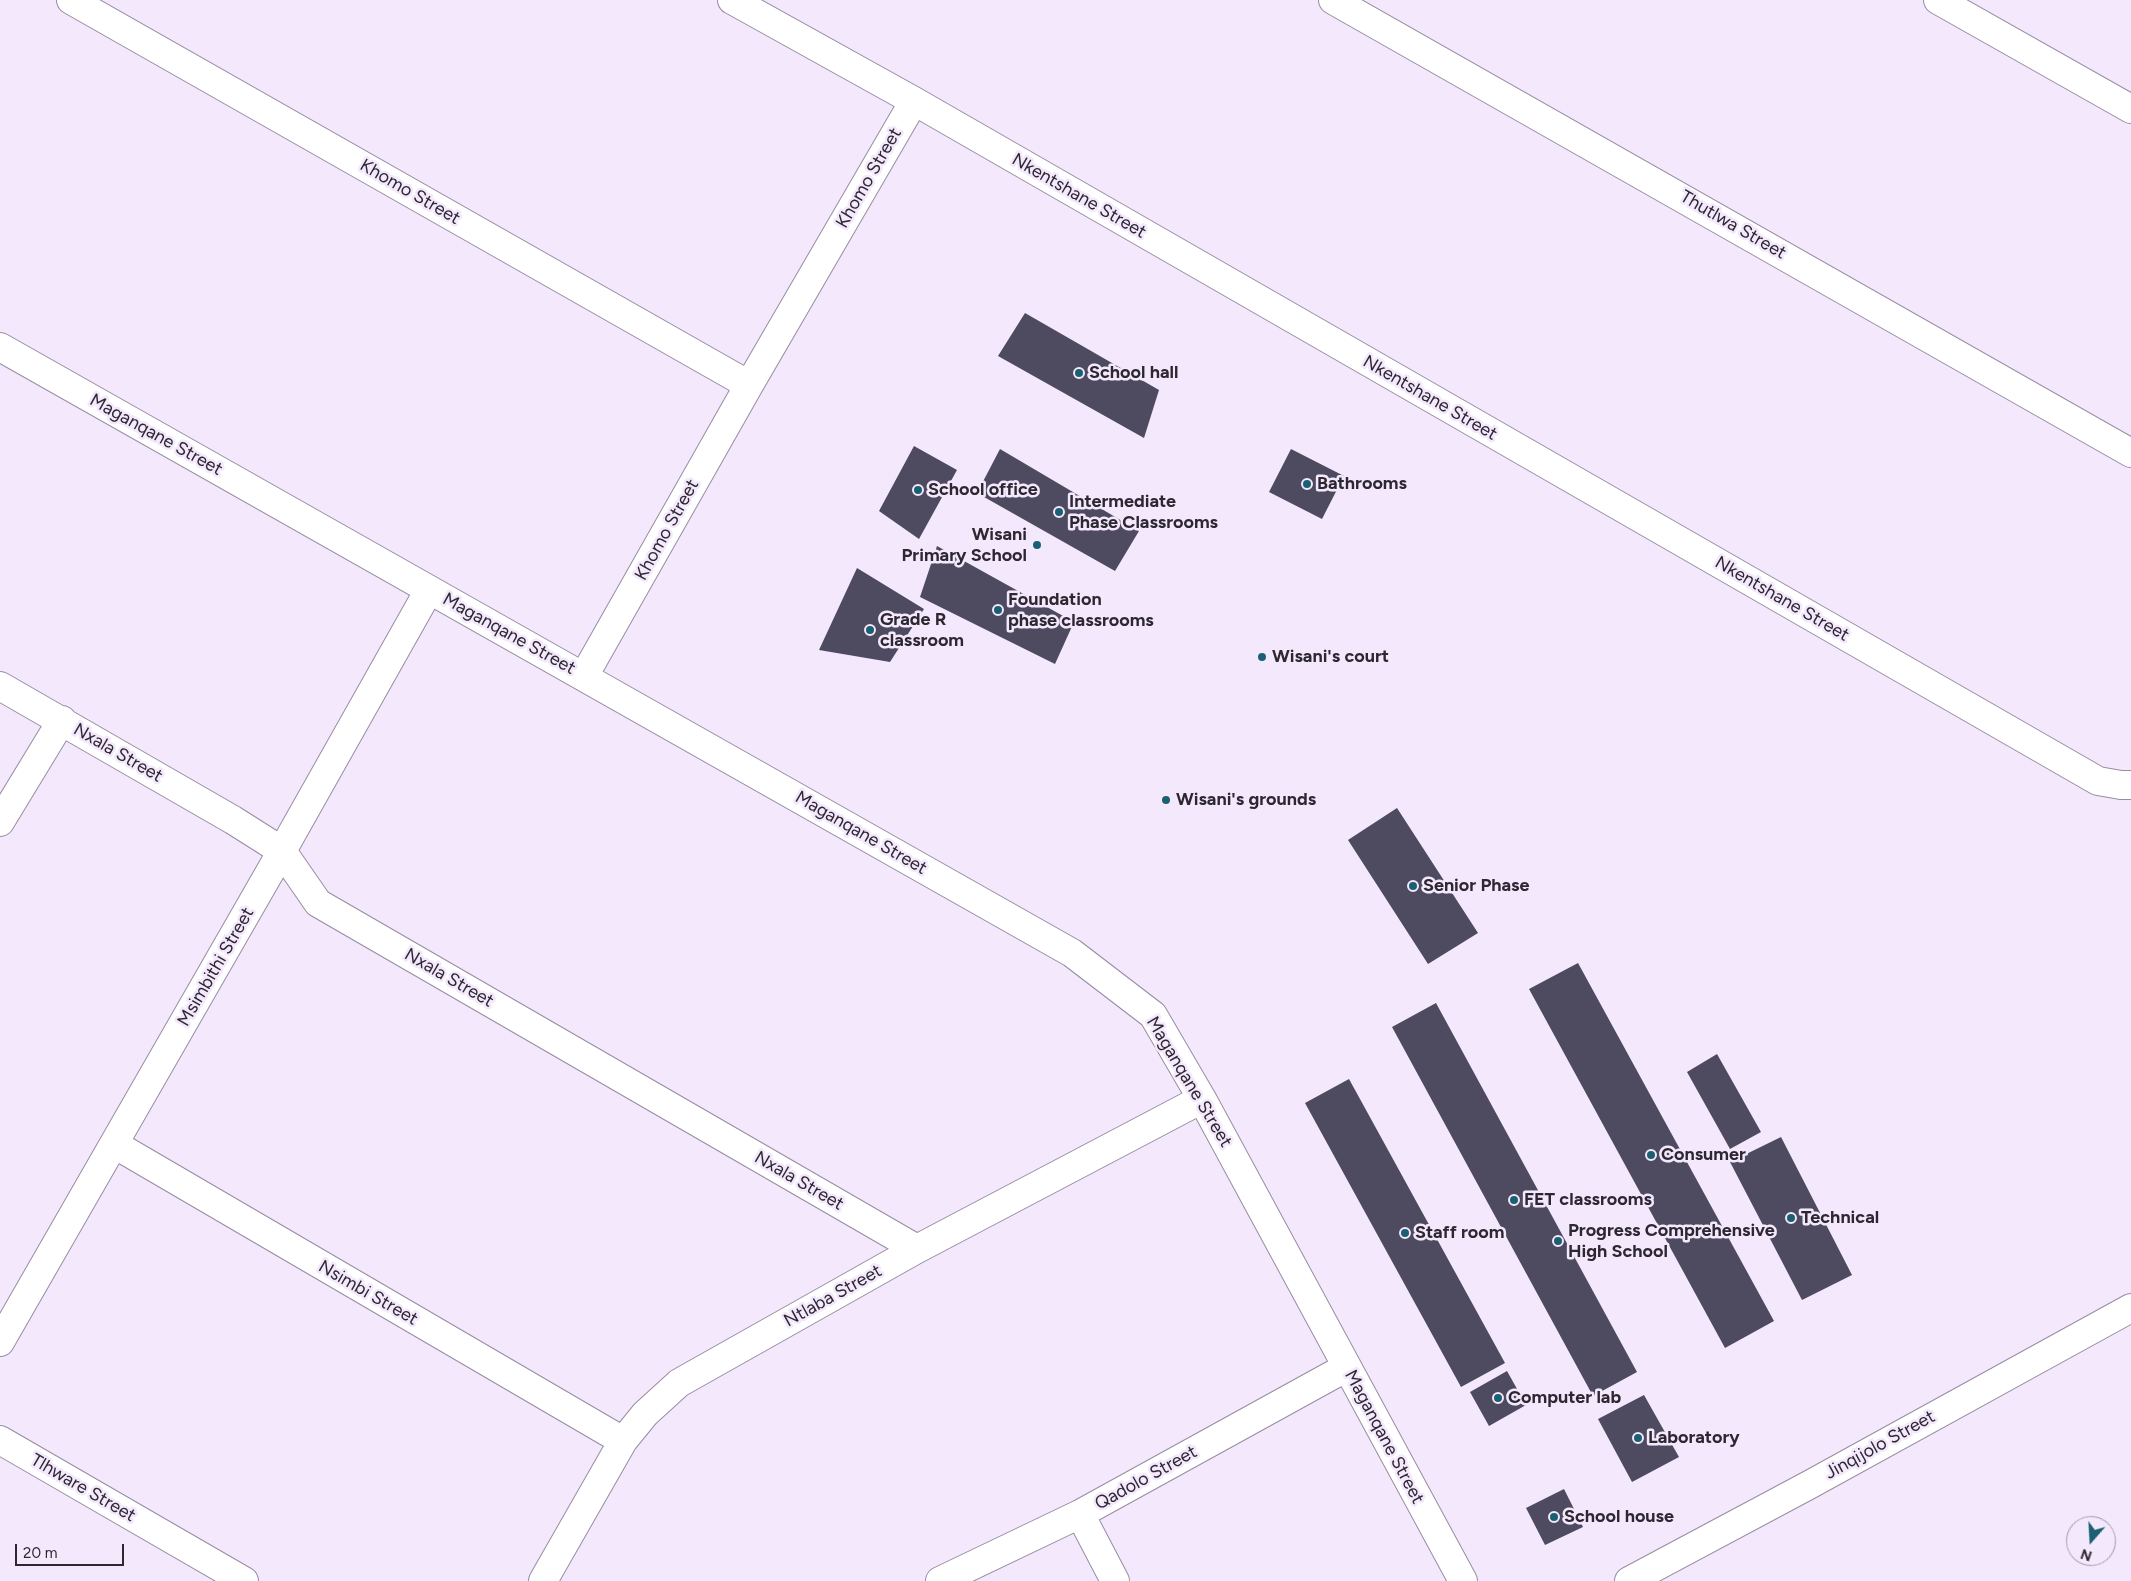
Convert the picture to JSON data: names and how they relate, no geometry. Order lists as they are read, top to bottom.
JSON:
{
  "streets": {
    "street": [
      "Khomo Street",
      "Nkentshane Street",
      "Thutlwa Street",
      "Maganqane Street",
      "Nxala Street",
      "Msimbithi Street",
      "Nsimbi Street",
      "Ntlaba Street",
      "Jinqijolo Street",
      "Qadolo Street",
      "Tlhware Street"
    ]
  },
  "crossings": [
    ["Khomo Street", "Nkentshane Street"],
    ["Khomo Street", "Maganqane Street"],
    ["Maganqane Street", "Msimbithi Street"],
    ["Maganqane Street", "Ntlaba Street"],
    ["Maganqane Street", "Qadolo Street"],
    ["Nxala Street", "Msimbithi Street"],
    ["Nxala Street", "Ntlaba Street"],
    ["Msimbithi Street", "Nsimbi Street"],
    ["Nsimbi Street", "Ntlaba Street"]
  ],
  "places": [
    "School hall",
    "Bathrooms",
    "School office",
    "Intermediate Phase Classrooms",
    "Wisani Primary School",
    "Foundation phase classrooms",
    "Grade R classroom",
    "Wisani's court",
    "Wisani's grounds",
    "Senior Phase",
    "Consumer",
    "FET classrooms",
    "Technical",
    "Staff room",
    "Progress Comprehensive High School",
    "Computer lab",
    "Laboratory",
    "School house"
  ],
  "scale_bar": "20 m",
  "north": "bottom"
}
